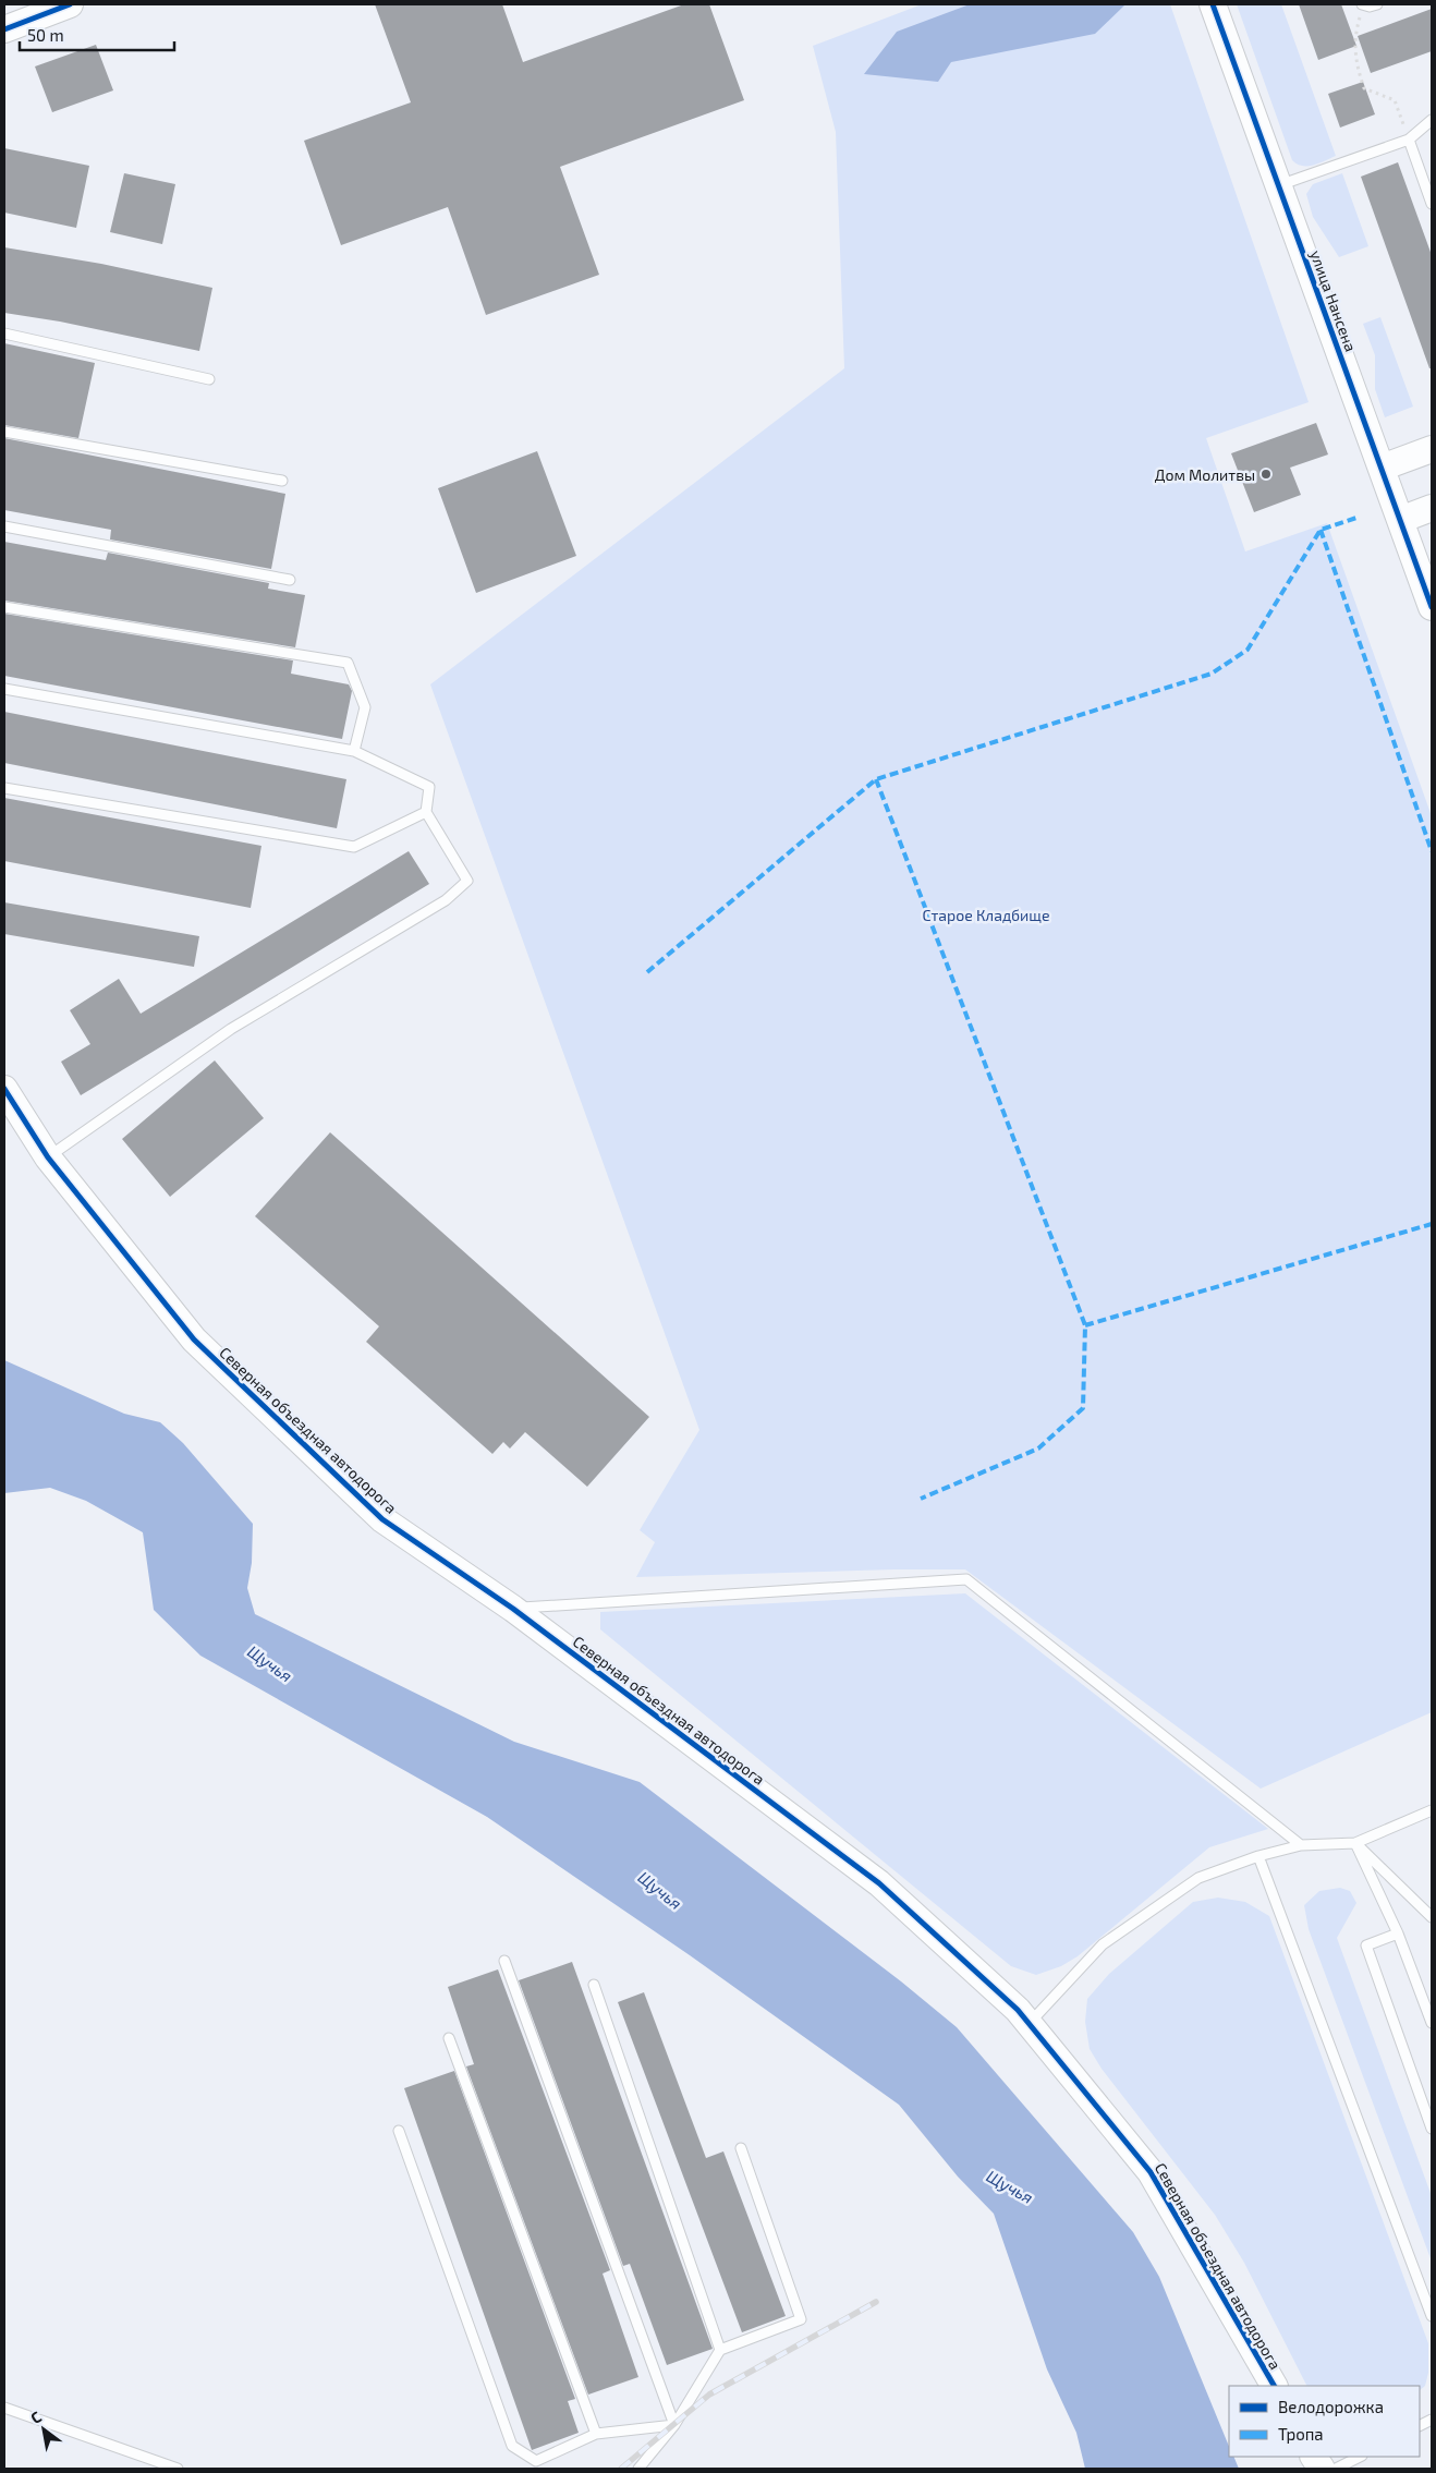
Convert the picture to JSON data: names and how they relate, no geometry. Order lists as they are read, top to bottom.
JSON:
{
  "streets": {
    "street": ["улица Нансена", "Северная объездная автодорога"]
  },
  "water": ["Щучья"],
  "parks": ["Старое Кладбище"],
  "places": ["Дом Молитвы"],
  "legend": ["Велодорожка", "Тропа"],
  "scale_bar": "50 m",
  "north": "top left"
}
